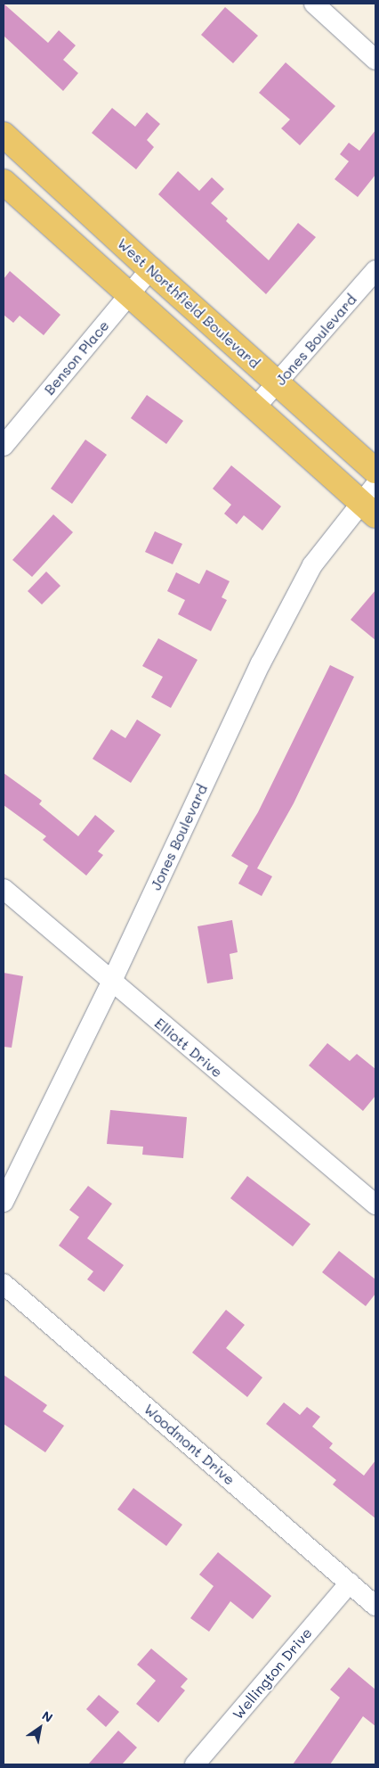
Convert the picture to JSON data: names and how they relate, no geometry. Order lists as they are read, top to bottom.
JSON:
{
  "streets": {
    "main road": ["West Northfield Boulevard"],
    "street": [
      "Jones Boulevard",
      "Benson Place",
      "Elliott Drive",
      "Woodmont Drive",
      "Wellington Drive"
    ]
  },
  "crossings": [
    ["West Northfield Boulevard", "Jones Boulevard"],
    ["West Northfield Boulevard", "Benson Place"],
    ["Jones Boulevard", "Elliott Drive"],
    ["Woodmont Drive", "Wellington Drive"]
  ],
  "north": "top right"
}
